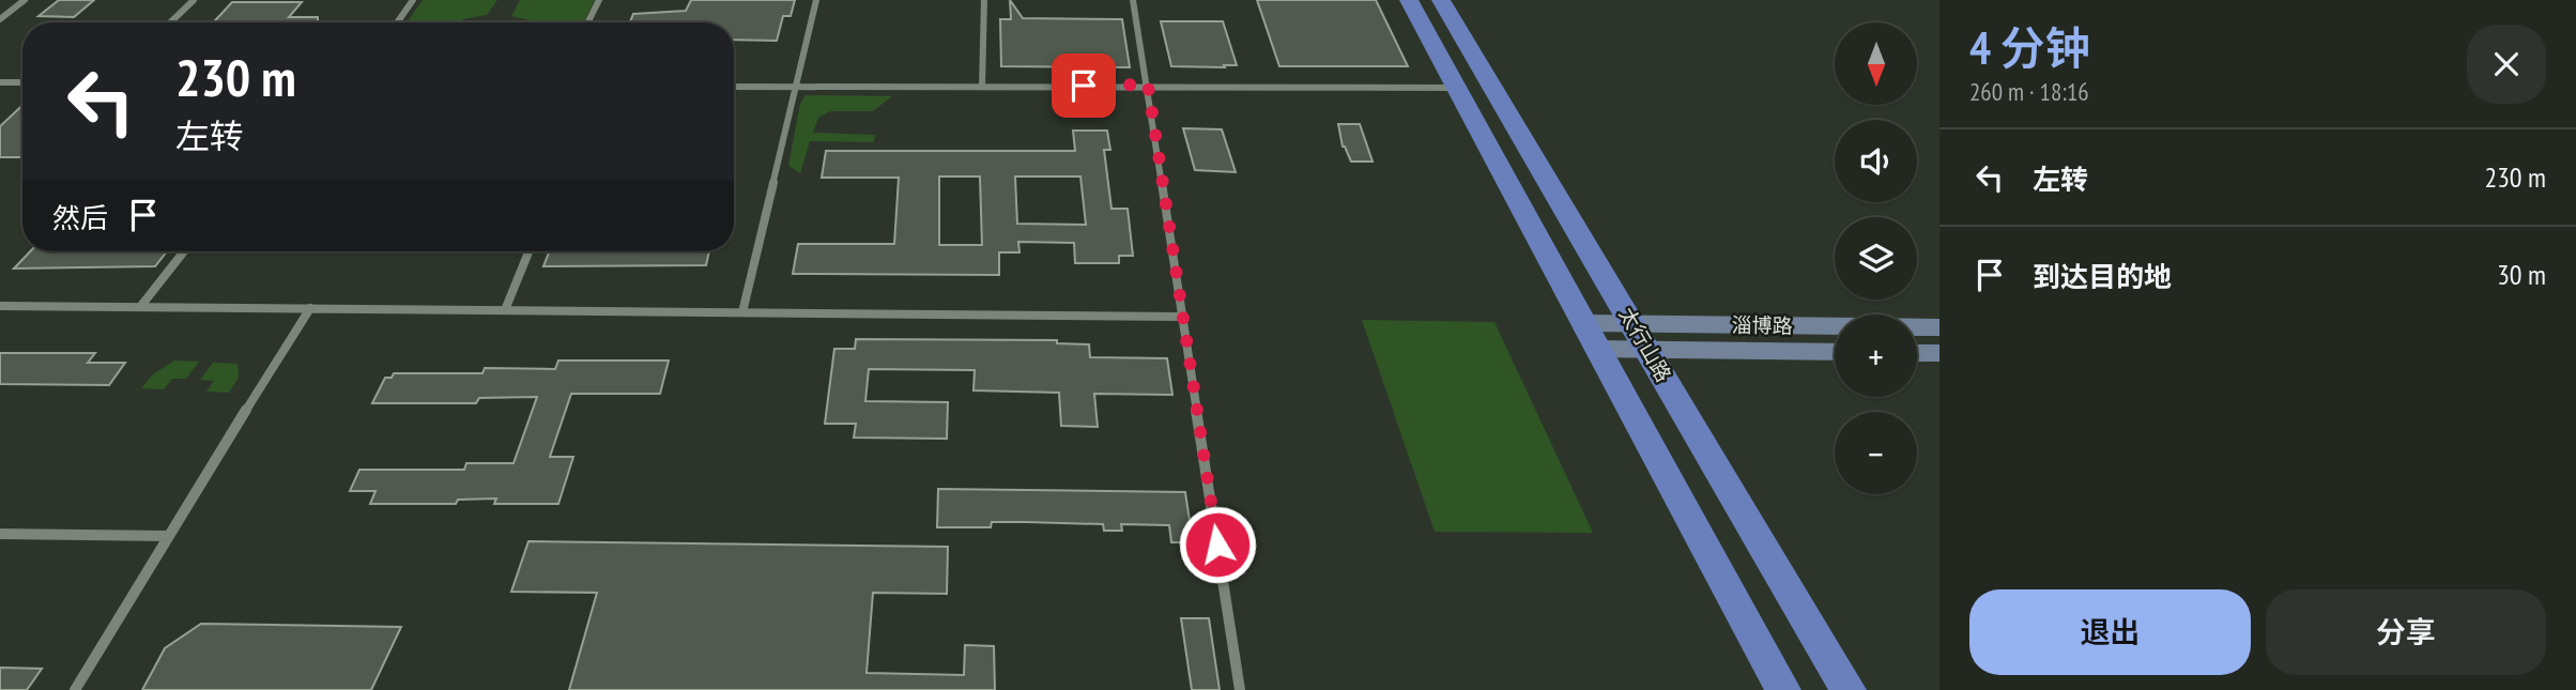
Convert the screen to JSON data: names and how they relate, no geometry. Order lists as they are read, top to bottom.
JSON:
{
  "streets": {
    "main road": ["淄博路", "太行山路"]
  },
  "crossings": [
    ["淄博路", "太行山路"]
  ],
  "north": "bottom",
  "page": {
    "heading": ["4 分钟", "260 m · 18:16"],
    "map_buttons": ["+", "−"],
    "turn": ["230 m", "左转"],
    "list": [
      {
        "name": "左转",
        "value": "230 m"
      },
      {
        "name": "到达目的地",
        "value": "30 m"
      }
    ],
    "then": "然后",
    "buttons": ["退出", "分享"]
  }
}
